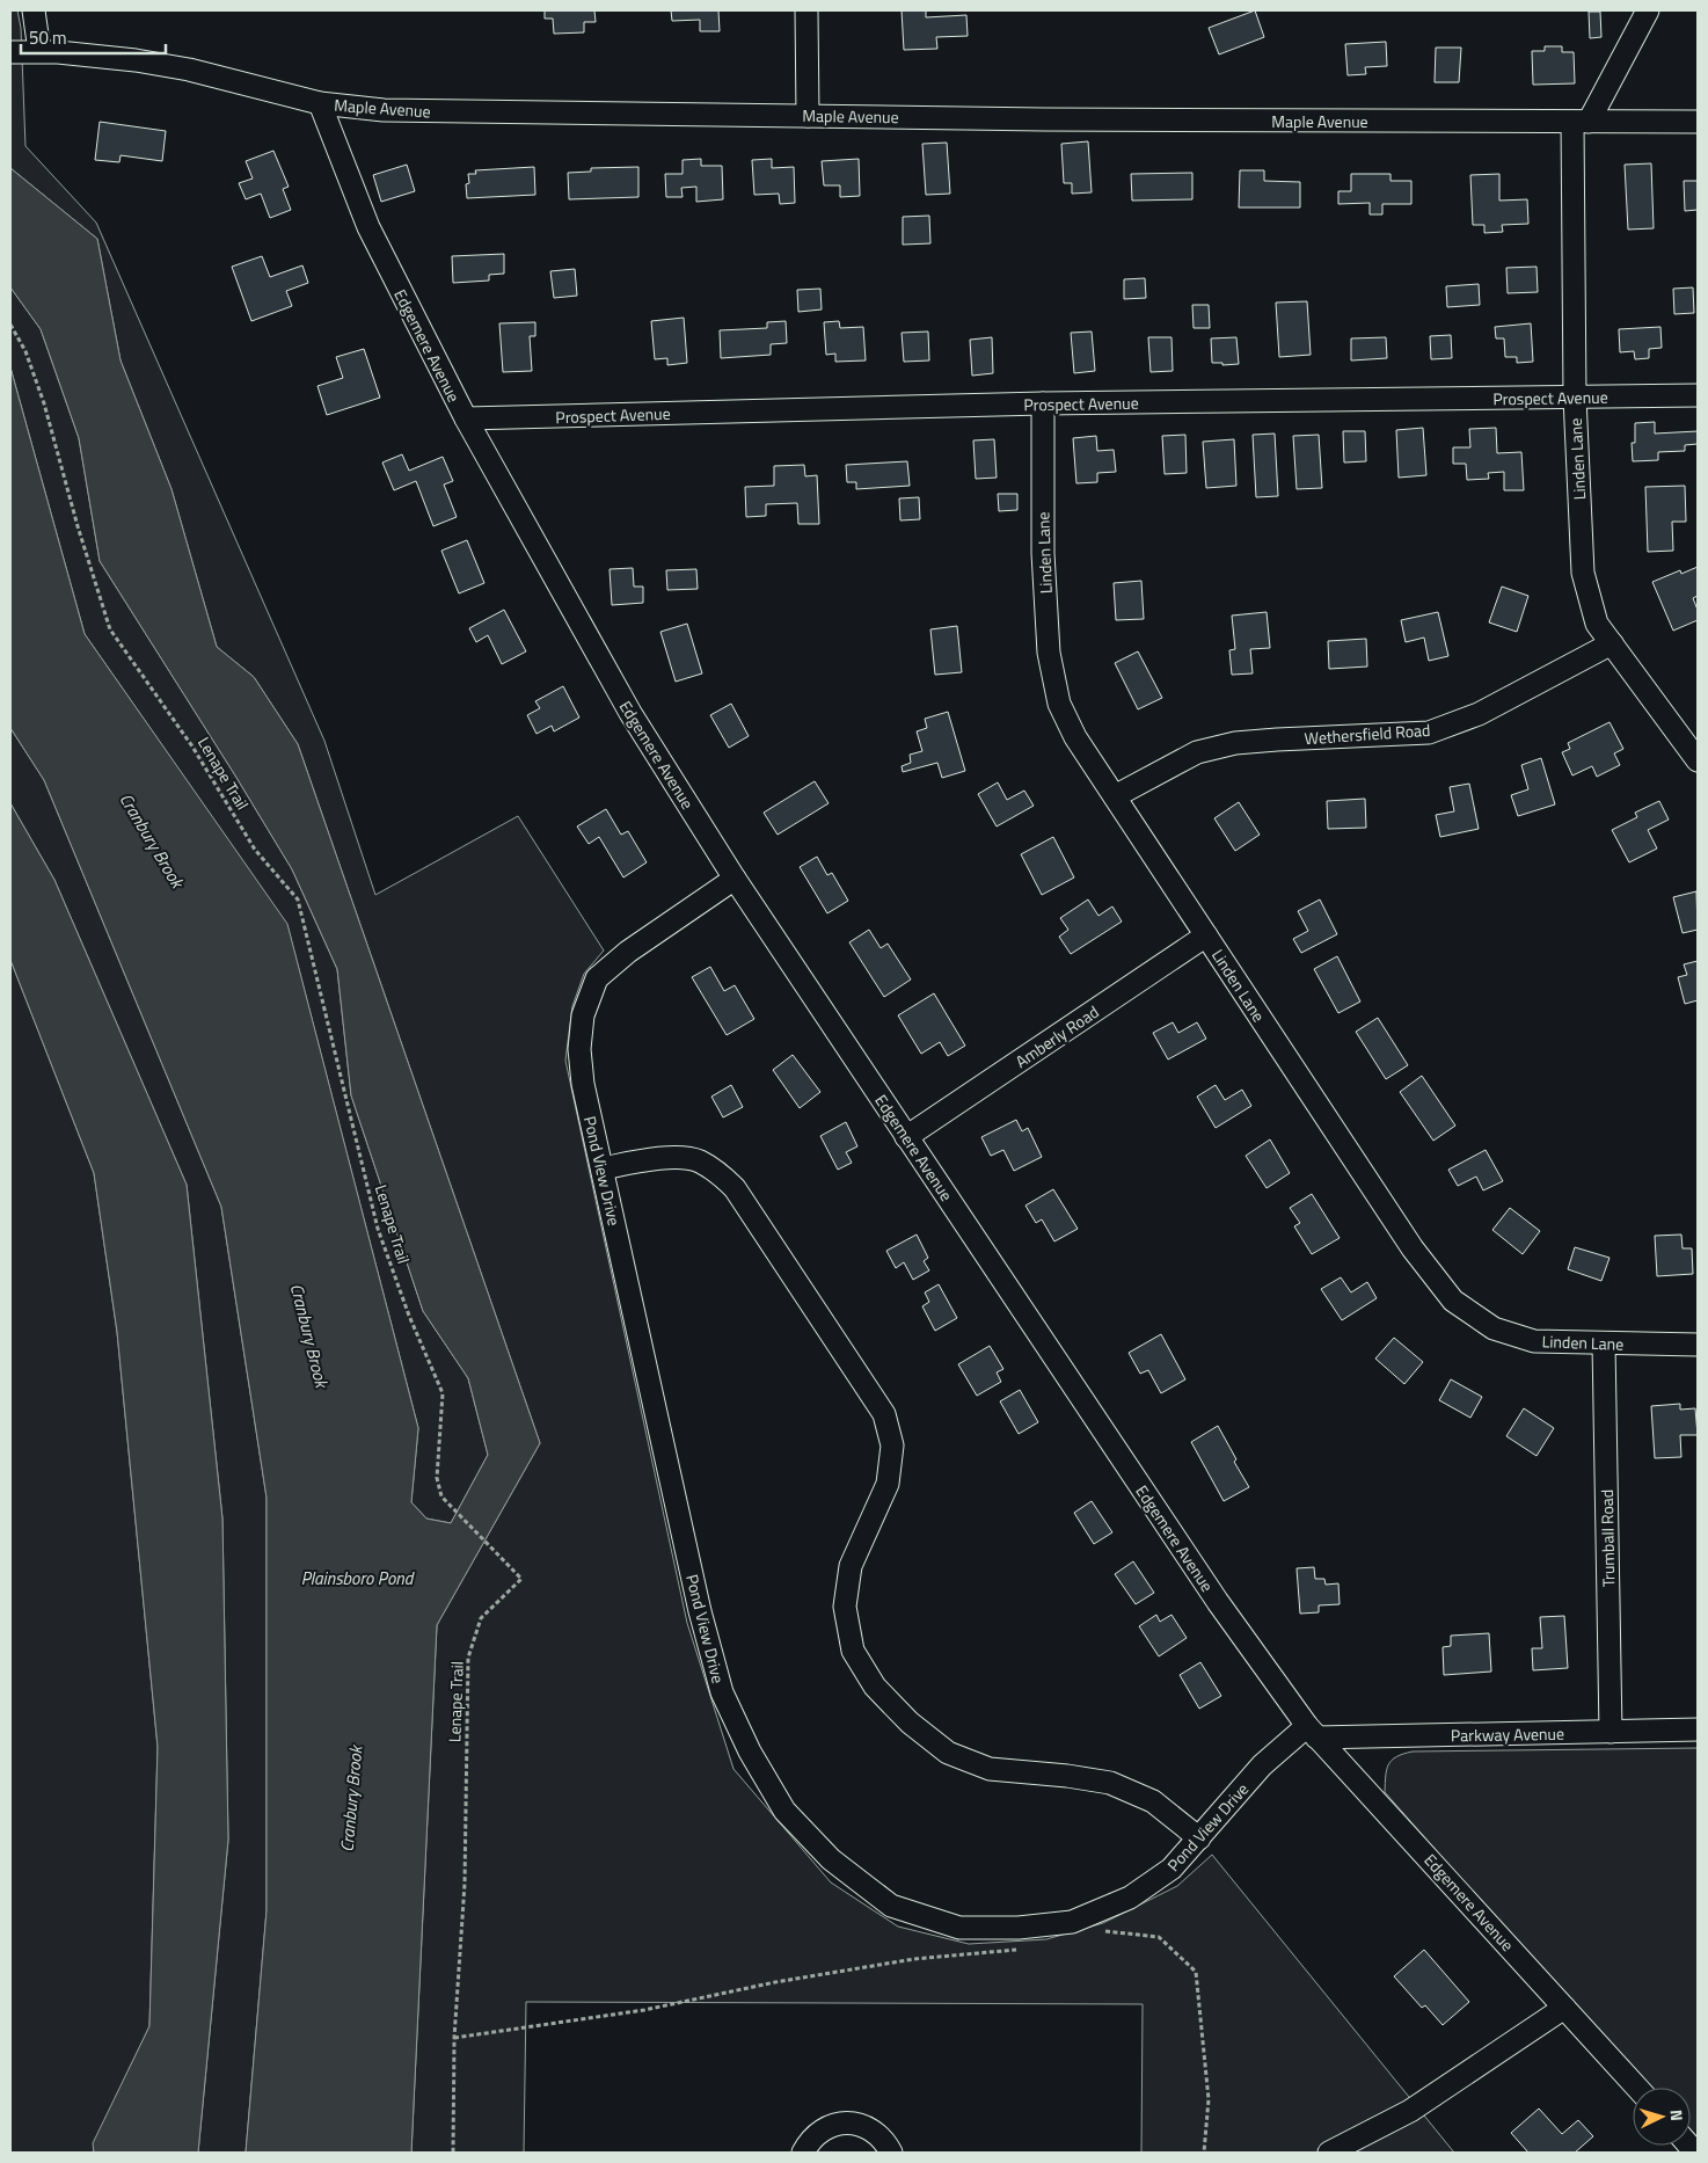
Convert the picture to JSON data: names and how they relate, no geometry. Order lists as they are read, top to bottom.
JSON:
{
  "streets": {
    "street": [
      "Maple Avenue",
      "Edgemere Avenue",
      "Prospect Avenue",
      "Linden Lane",
      "Wethersfield Road",
      "Amberly Road",
      "Pond View Drive",
      "Trumball Road",
      "Parkway Avenue"
    ],
    "path": ["Lenape Trail"]
  },
  "crossings": [
    ["Maple Avenue", "Edgemere Avenue"],
    ["Maple Avenue", "Linden Lane"],
    ["Edgemere Avenue", "Prospect Avenue"],
    ["Edgemere Avenue", "Amberly Road"],
    ["Edgemere Avenue", "Pond View Drive"],
    ["Edgemere Avenue", "Parkway Avenue"],
    ["Prospect Avenue", "Linden Lane"],
    ["Linden Lane", "Wethersfield Road"],
    ["Linden Lane", "Amberly Road"],
    ["Linden Lane", "Trumball Road"],
    ["Pond View Drive", "Parkway Avenue"],
    ["Trumball Road", "Parkway Avenue"]
  ],
  "water": ["Cranbury Brook", "Plainsboro Pond"],
  "scale_bar": "50 m",
  "north": "right"
}
